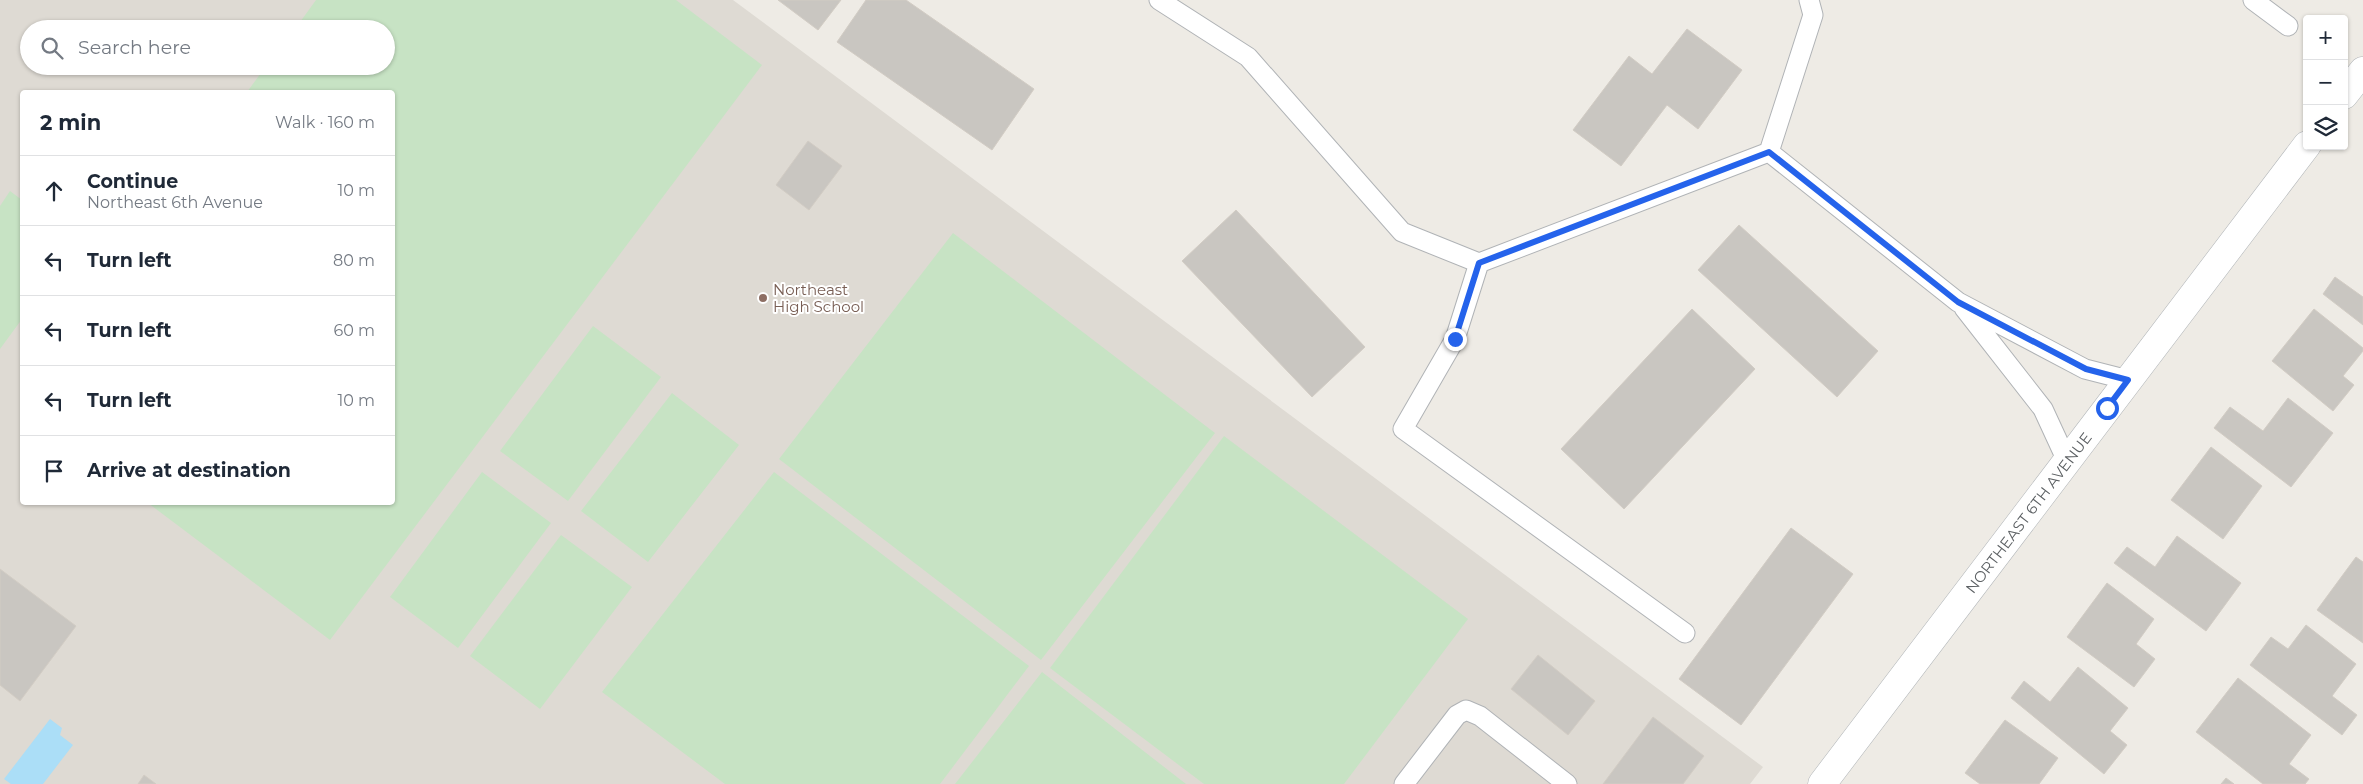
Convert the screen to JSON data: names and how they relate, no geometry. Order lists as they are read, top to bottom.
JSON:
{
  "streets": {
    "street": ["NORTHEAST 6TH AVENUE"]
  },
  "places": ["Northeast High School"],
  "page": {
    "map_buttons": ["+", "−"],
    "search": "Search here",
    "heading": ["2 min", "Walk · 160 m"],
    "list": [
      ["Continue", "Northeast 6th Avenue", "10 m"],
      ["Turn left", "80 m"],
      ["Turn left", "60 m"],
      ["Turn left", "10 m"],
      "Arrive at destination"
    ]
  }
}
